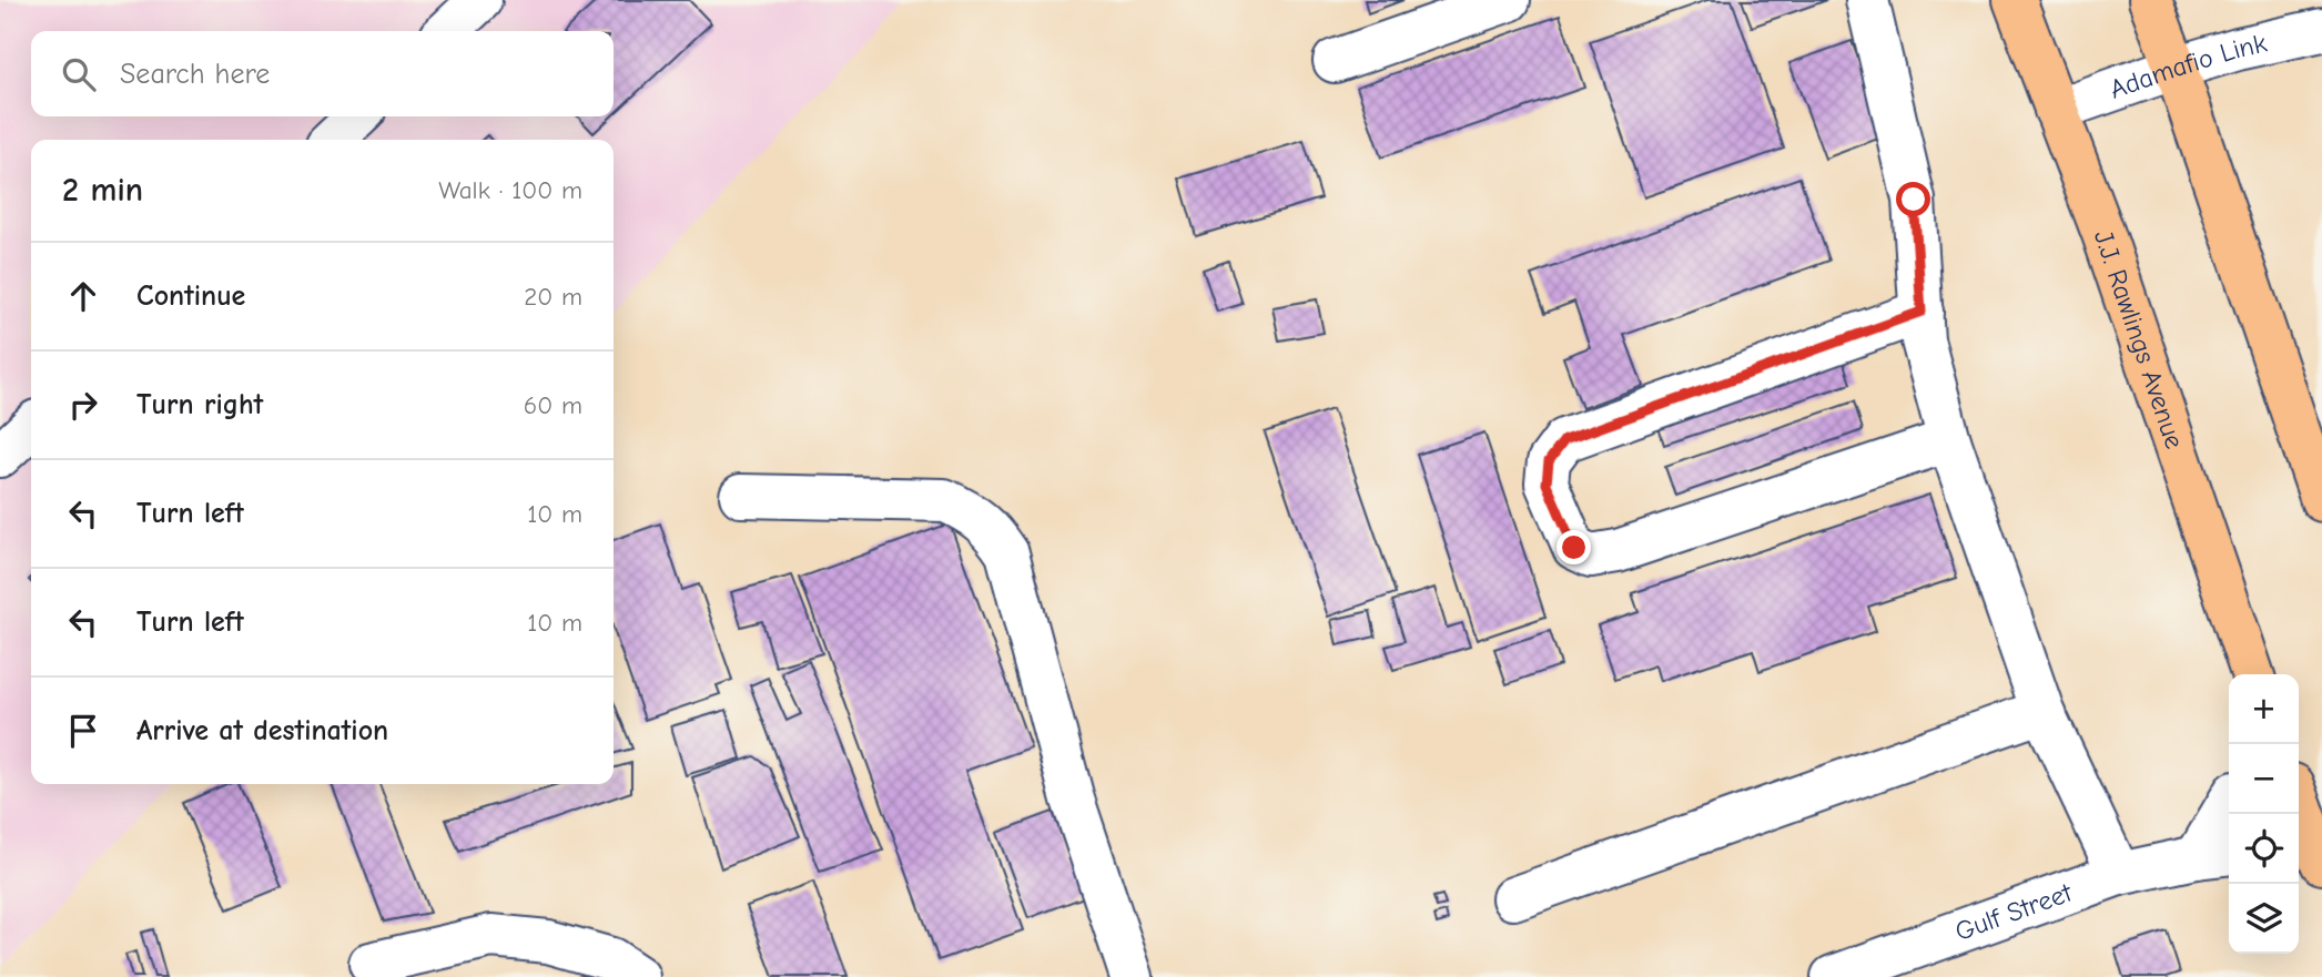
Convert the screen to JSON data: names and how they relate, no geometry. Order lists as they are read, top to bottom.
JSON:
{
  "streets": {
    "highway": ["J.J. Rawlings Avenue"],
    "street": ["Adamafio Link", "Gulf Street"]
  },
  "crossings": [
    ["Adamafio Link", "J.J. Rawlings Avenue"]
  ],
  "page": {
    "search": "Search here",
    "heading": ["2 min", "Walk · 100 m"],
    "list": [
      ["Continue", "20 m"],
      ["Turn right", "60 m"],
      ["Turn left", "10 m"],
      ["Turn left", "10 m"],
      "Arrive at destination"
    ],
    "map_buttons": ["+", "−"]
  }
}
